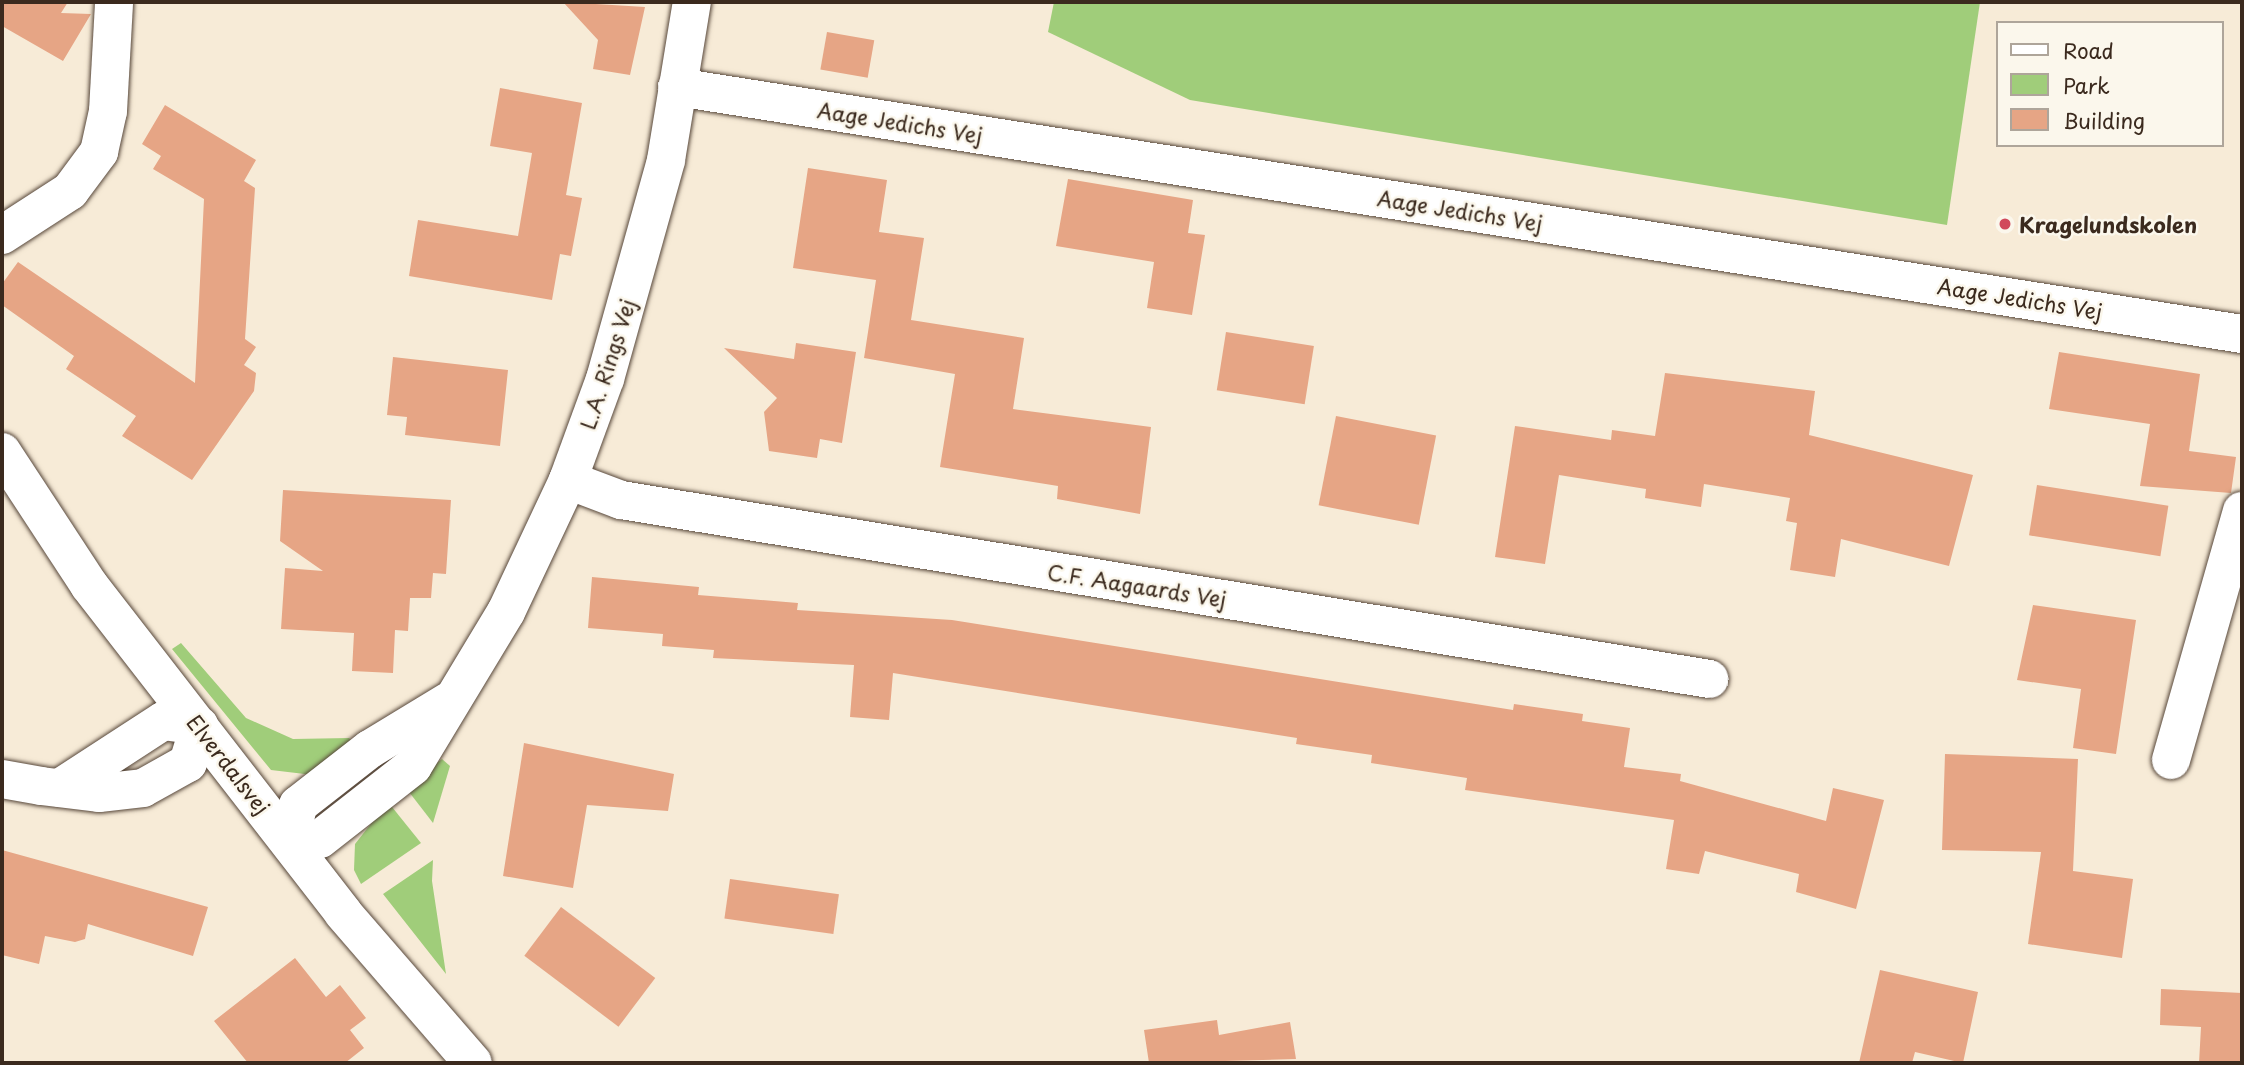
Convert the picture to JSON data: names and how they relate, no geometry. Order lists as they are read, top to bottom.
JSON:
{
  "streets": {
    "street": [
      "Aage Jedichs Vej",
      "L.A. Rings Vej",
      "C.F. Aagaards Vej",
      "Elverdalsvej"
    ]
  },
  "crossings": [
    ["Aage Jedichs Vej", "L.A. Rings Vej"],
    ["L.A. Rings Vej", "C.F. Aagaards Vej"],
    ["L.A. Rings Vej", "Elverdalsvej"]
  ],
  "places": ["Kragelundskolen"],
  "legend": ["Road", "Park", "Building"]
}
